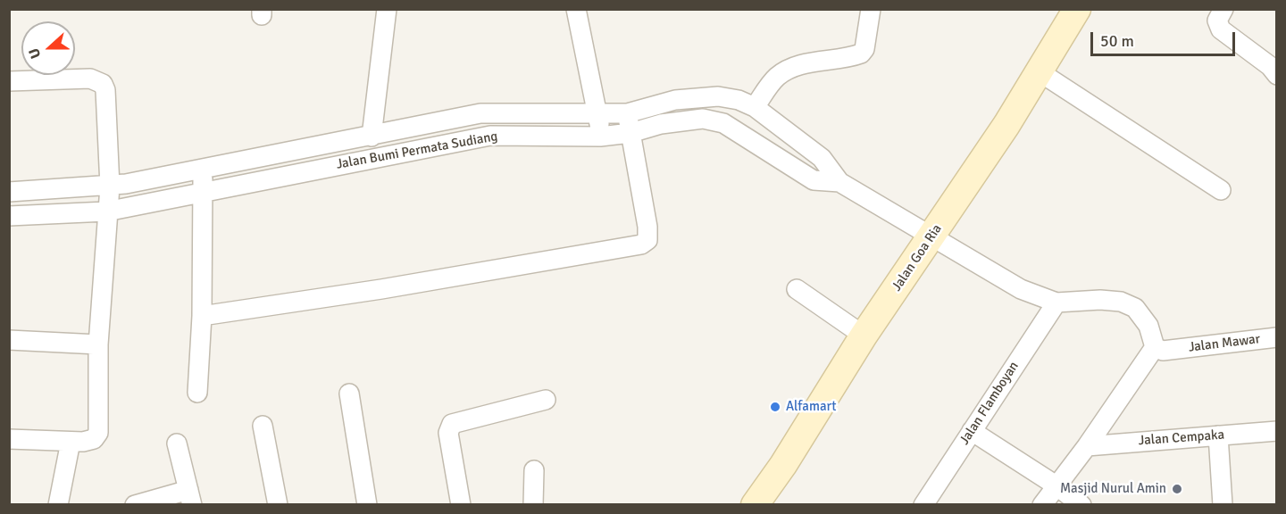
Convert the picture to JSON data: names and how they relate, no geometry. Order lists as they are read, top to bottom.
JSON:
{
  "streets": {
    "main road": ["Jalan Goa Ria"],
    "street": [
      "Jalan Bumi Permata Sudiang",
      "Jalan Mawar",
      "Jalan Flamboyan",
      "Jalan Cempaka"
    ]
  },
  "places": ["Alfamart", "Masjid Nurul Amin"],
  "scale_bar": "50 m",
  "north": "left"
}
